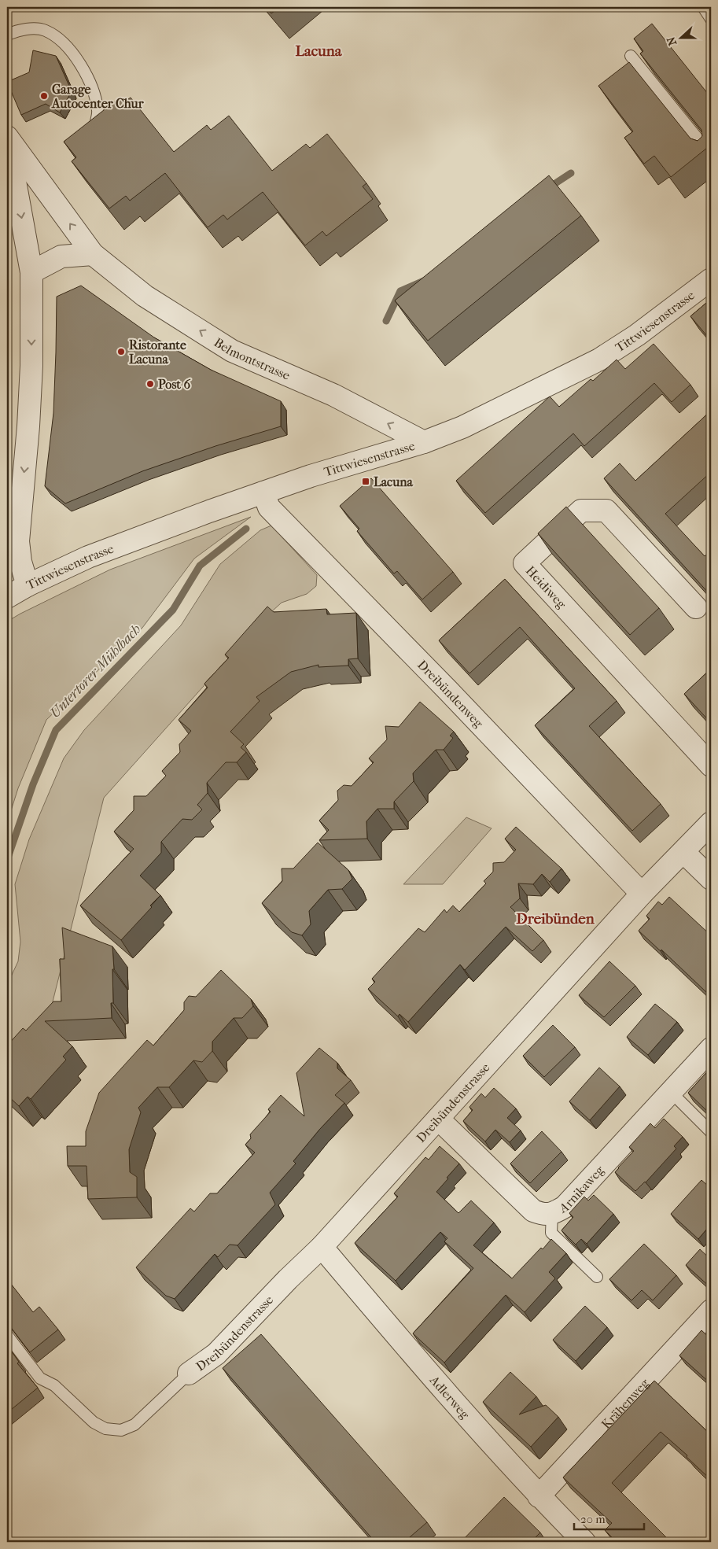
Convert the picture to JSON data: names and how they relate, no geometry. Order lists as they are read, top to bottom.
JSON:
{
  "streets": {
    "street": [
      "Tittwiesenstrasse",
      "Belmontstrasse",
      "Heidiweg",
      "Dreibündenweg",
      "Dreibündenstrasse",
      "Arnikaweg",
      "Adlerweg",
      "Krähenweg"
    ]
  },
  "crossings": [
    ["Tittwiesenstrasse", "Belmontstrasse"],
    ["Tittwiesenstrasse", "Dreibündenweg"],
    ["Dreibündenweg", "Dreibündenstrasse"],
    ["Dreibündenstrasse", "Arnikaweg"],
    ["Dreibündenstrasse", "Adlerweg"],
    ["Adlerweg", "Krähenweg"]
  ],
  "districts": ["Lacuna", "Dreibünden"],
  "water": ["Untertorer Mühlbach"],
  "places": {
    "other": ["Garage Autocenter Chur", "Ristorante Lacuna", "Post 6"],
    "transit": ["Lacuna"]
  },
  "scale_bar": "20 m",
  "north": "left"
}
